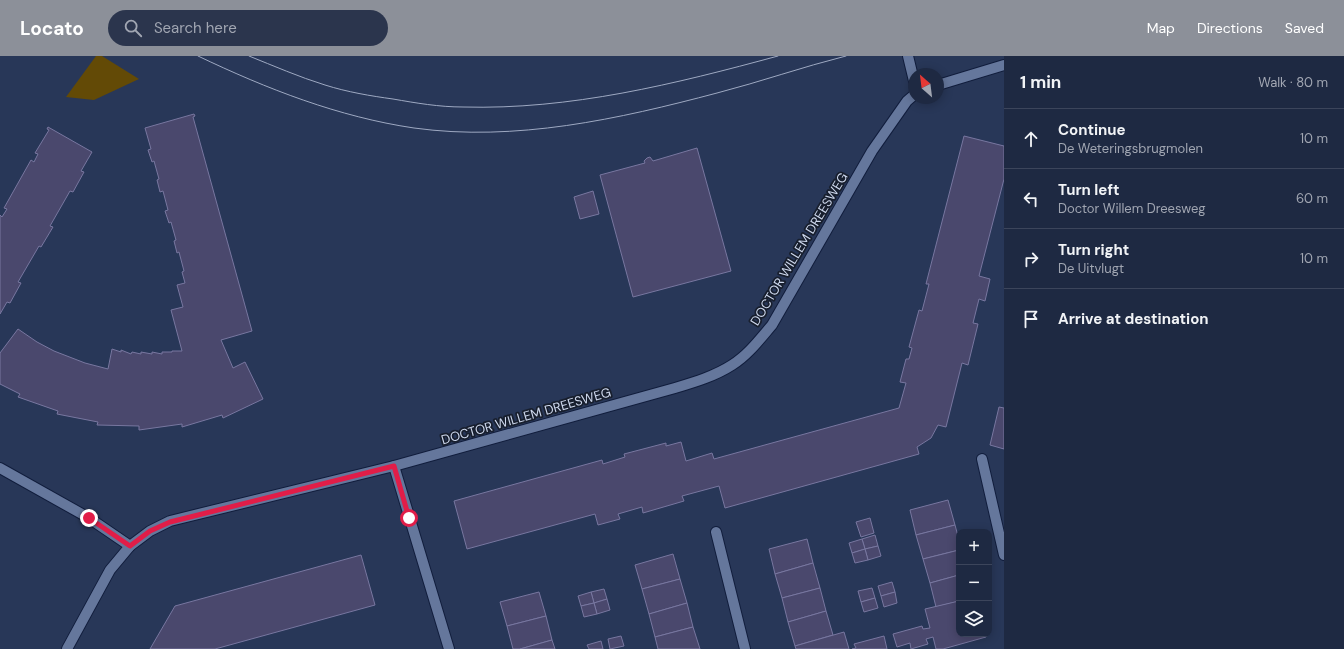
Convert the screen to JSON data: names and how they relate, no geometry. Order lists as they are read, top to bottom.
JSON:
{
  "streets": {
    "street": ["DOCTOR WILLEM DREESWEG"]
  },
  "north": "top left",
  "page": {
    "header": "Locato",
    "search": "Search here",
    "nav": ["Map", "Directions", "Saved"],
    "heading": ["1 min", "Walk · 80 m"],
    "list": [
      ["Continue", "De Weteringsbrugmolen", "10 m"],
      ["Turn left", "Doctor Willem Dreesweg", "60 m"],
      ["Turn right", "De Uitvlugt", "10 m"],
      "Arrive at destination"
    ],
    "map_buttons": ["+", "−"]
  }
}
